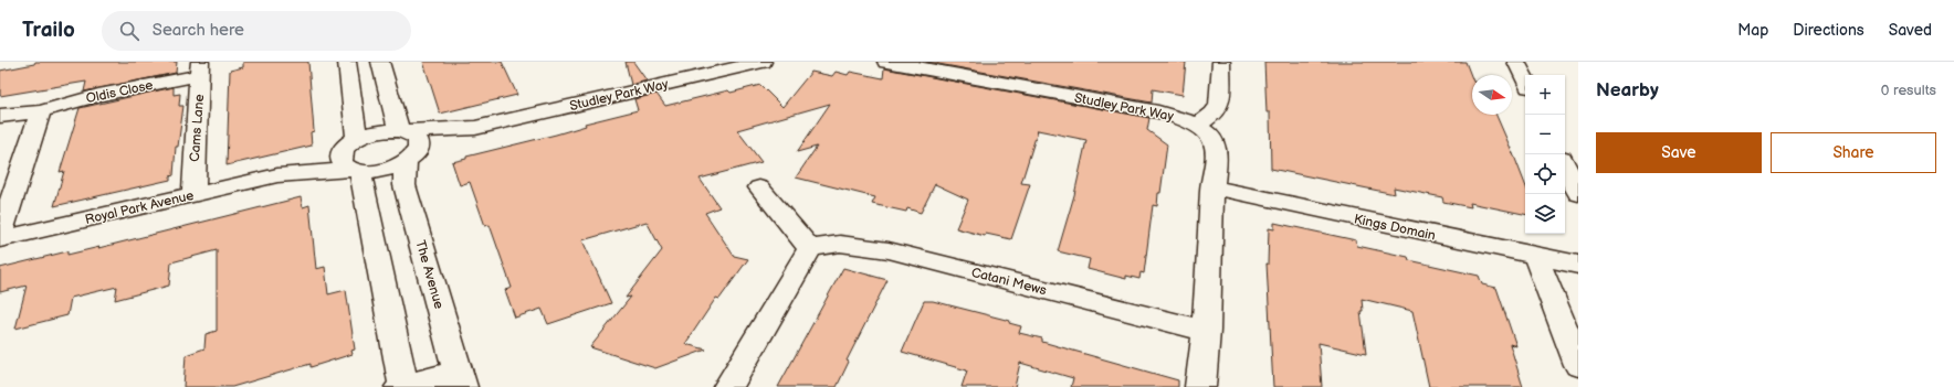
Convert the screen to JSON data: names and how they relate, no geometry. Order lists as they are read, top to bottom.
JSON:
{
  "streets": {
    "street": [
      "Oldis Close",
      "Studley Park Way",
      "Cams Lane",
      "Royal Park Avenue",
      "Kings Domain",
      "The Avenue",
      "Catani Mews"
    ]
  },
  "crossings": [
    ["Oldis Close", "Cams Lane"],
    ["Studley Park Way", "Royal Park Avenue"],
    ["Studley Park Way", "Kings Domain"],
    ["Studley Park Way", "The Avenue"],
    ["Studley Park Way", "Catani Mews"],
    ["Cams Lane", "Royal Park Avenue"]
  ],
  "north": "right",
  "page": {
    "header": "Trailo",
    "search": "Search here",
    "nav": ["Map", "Directions", "Saved"],
    "heading": ["Nearby", "0 results"],
    "map_buttons": ["+", "−"],
    "buttons": ["Save", "Share"]
  }
}
